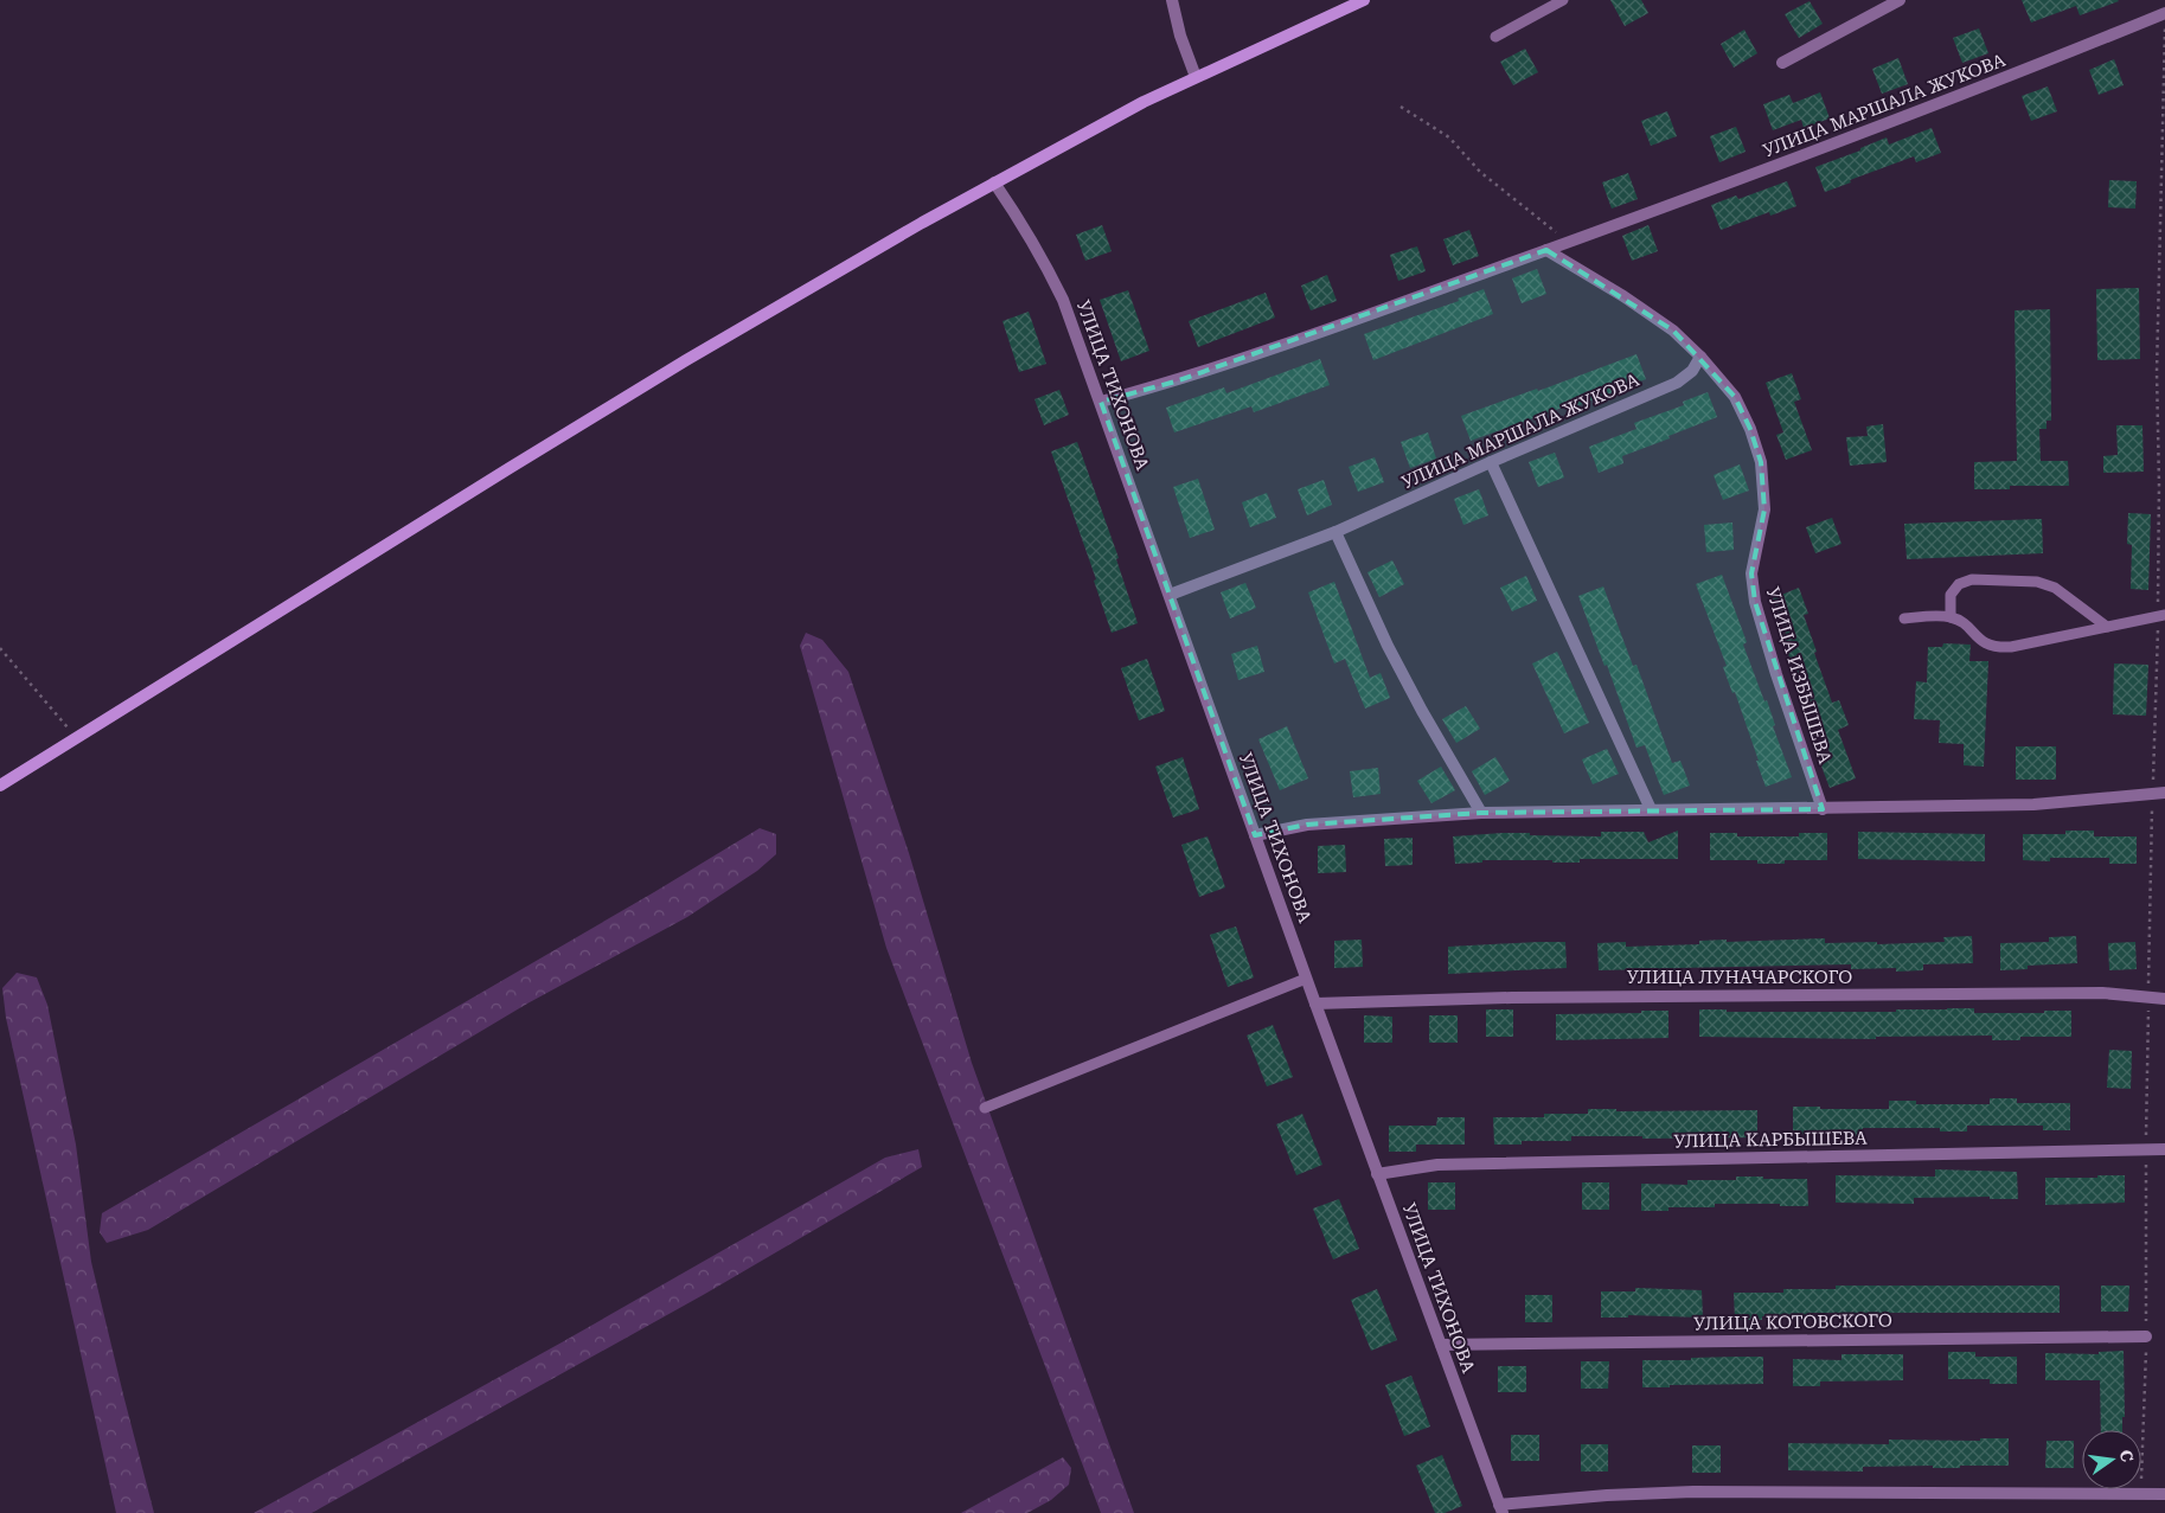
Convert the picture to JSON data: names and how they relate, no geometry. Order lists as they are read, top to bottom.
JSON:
{
  "streets": {
    "street": [
      "УЛИЦА МАРШАЛА ЖУКОВА",
      "УЛИЦА ТИХОНОВА",
      "УЛИЦА ИЗБЫШЕВА",
      "УЛИЦА ЛУНАЧАРСКОГО",
      "УЛИЦА КАРБЫШЕВА",
      "УЛИЦА КОТОВСКОГО"
    ]
  },
  "crossings": [
    ["УЛИЦА МАРШАЛА ЖУКОВА", "УЛИЦА ТИХОНОВА"],
    ["УЛИЦА МАРШАЛА ЖУКОВА", "УЛИЦА ИЗБЫШЕВА"],
    ["УЛИЦА ТИХОНОВА", "УЛИЦА ЛУНАЧАРСКОГО"],
    ["УЛИЦА ТИХОНОВА", "УЛИЦА КАРБЫШЕВА"],
    ["УЛИЦА ТИХОНОВА", "УЛИЦА КОТОВСКОГО"]
  ],
  "north": "right"
}
